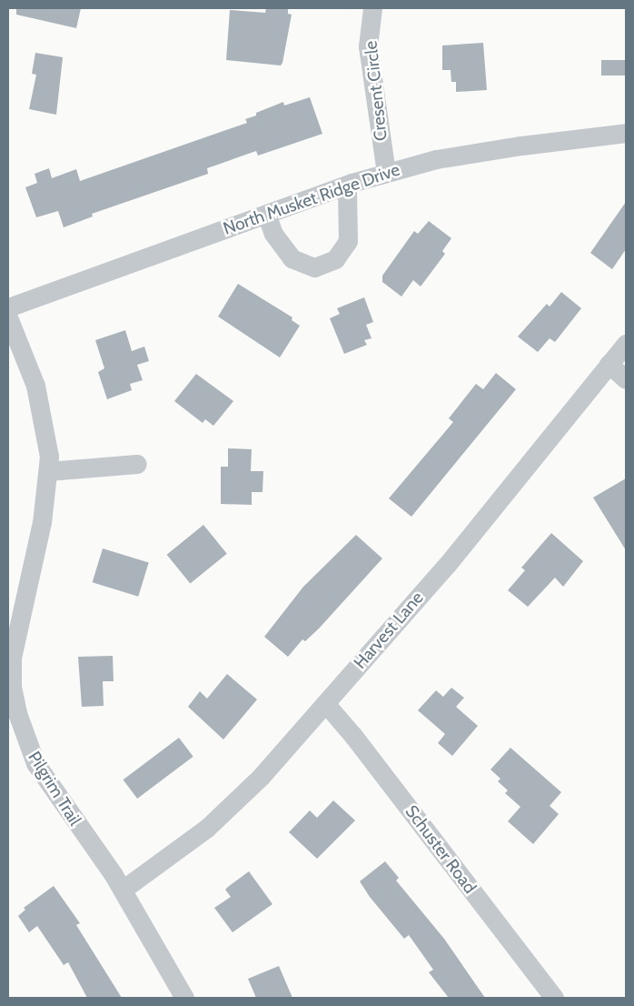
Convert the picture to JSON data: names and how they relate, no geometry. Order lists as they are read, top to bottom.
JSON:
{
  "streets": {
    "street": [
      "Cresent Circle",
      "North Musket Ridge Drive",
      "Harvest Lane",
      "Pilgrim Trail",
      "Schuster Road"
    ]
  },
  "crossings": [
    ["Cresent Circle", "North Musket Ridge Drive"],
    ["Harvest Lane", "Pilgrim Trail"],
    ["Harvest Lane", "Schuster Road"]
  ]
}
